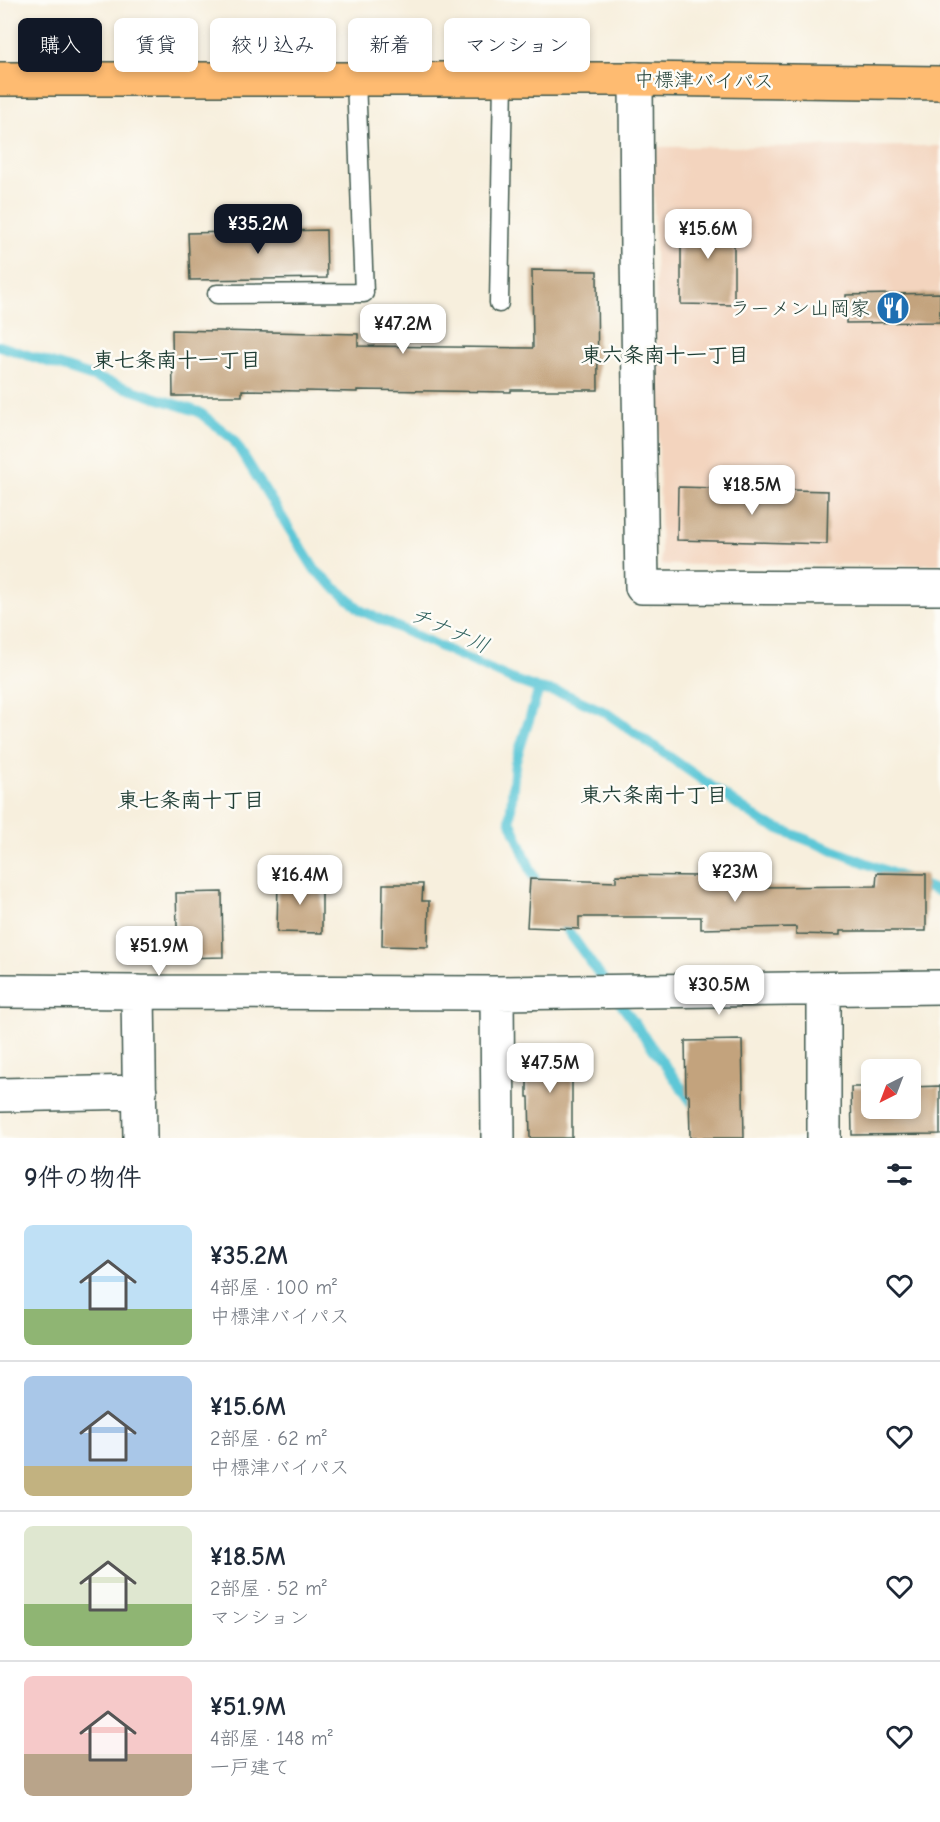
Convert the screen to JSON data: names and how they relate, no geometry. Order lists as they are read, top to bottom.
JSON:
{
  "streets": {
    "highway": ["中標津バイパス"]
  },
  "districts": [
    "東六条南十一丁目",
    "東七条南十一丁目",
    "東六条南十丁目",
    "東七条南十丁目"
  ],
  "water": ["チナナ川"],
  "places": {
    "restaurant": ["ラーメン山岡家"]
  },
  "north": "bottom left",
  "page": {
    "chip": [
      "購入",
      "賃貸",
      "絞り込み",
      "新着",
      "マンション"
    ],
    "price": [
      "¥35.2M",
      "¥15.6M",
      "¥47.2M",
      "¥18.5M",
      "¥23M",
      "¥16.4M",
      "¥51.9M",
      "¥30.5M",
      "¥47.5M"
    ],
    "heading": "9件の物件",
    "list": [
      {
        "name": "¥35.2M",
        "note": "4部屋 · 100 m² · 中標津バイパス"
      },
      {
        "name": "¥15.6M",
        "note": "2部屋 · 62 m² · 中標津バイパス"
      },
      {
        "name": "¥18.5M",
        "note": "2部屋 · 52 m² · マンション"
      },
      {
        "name": "¥51.9M",
        "note": "4部屋 · 148 m² · 一戸建て"
      }
    ]
  }
}
